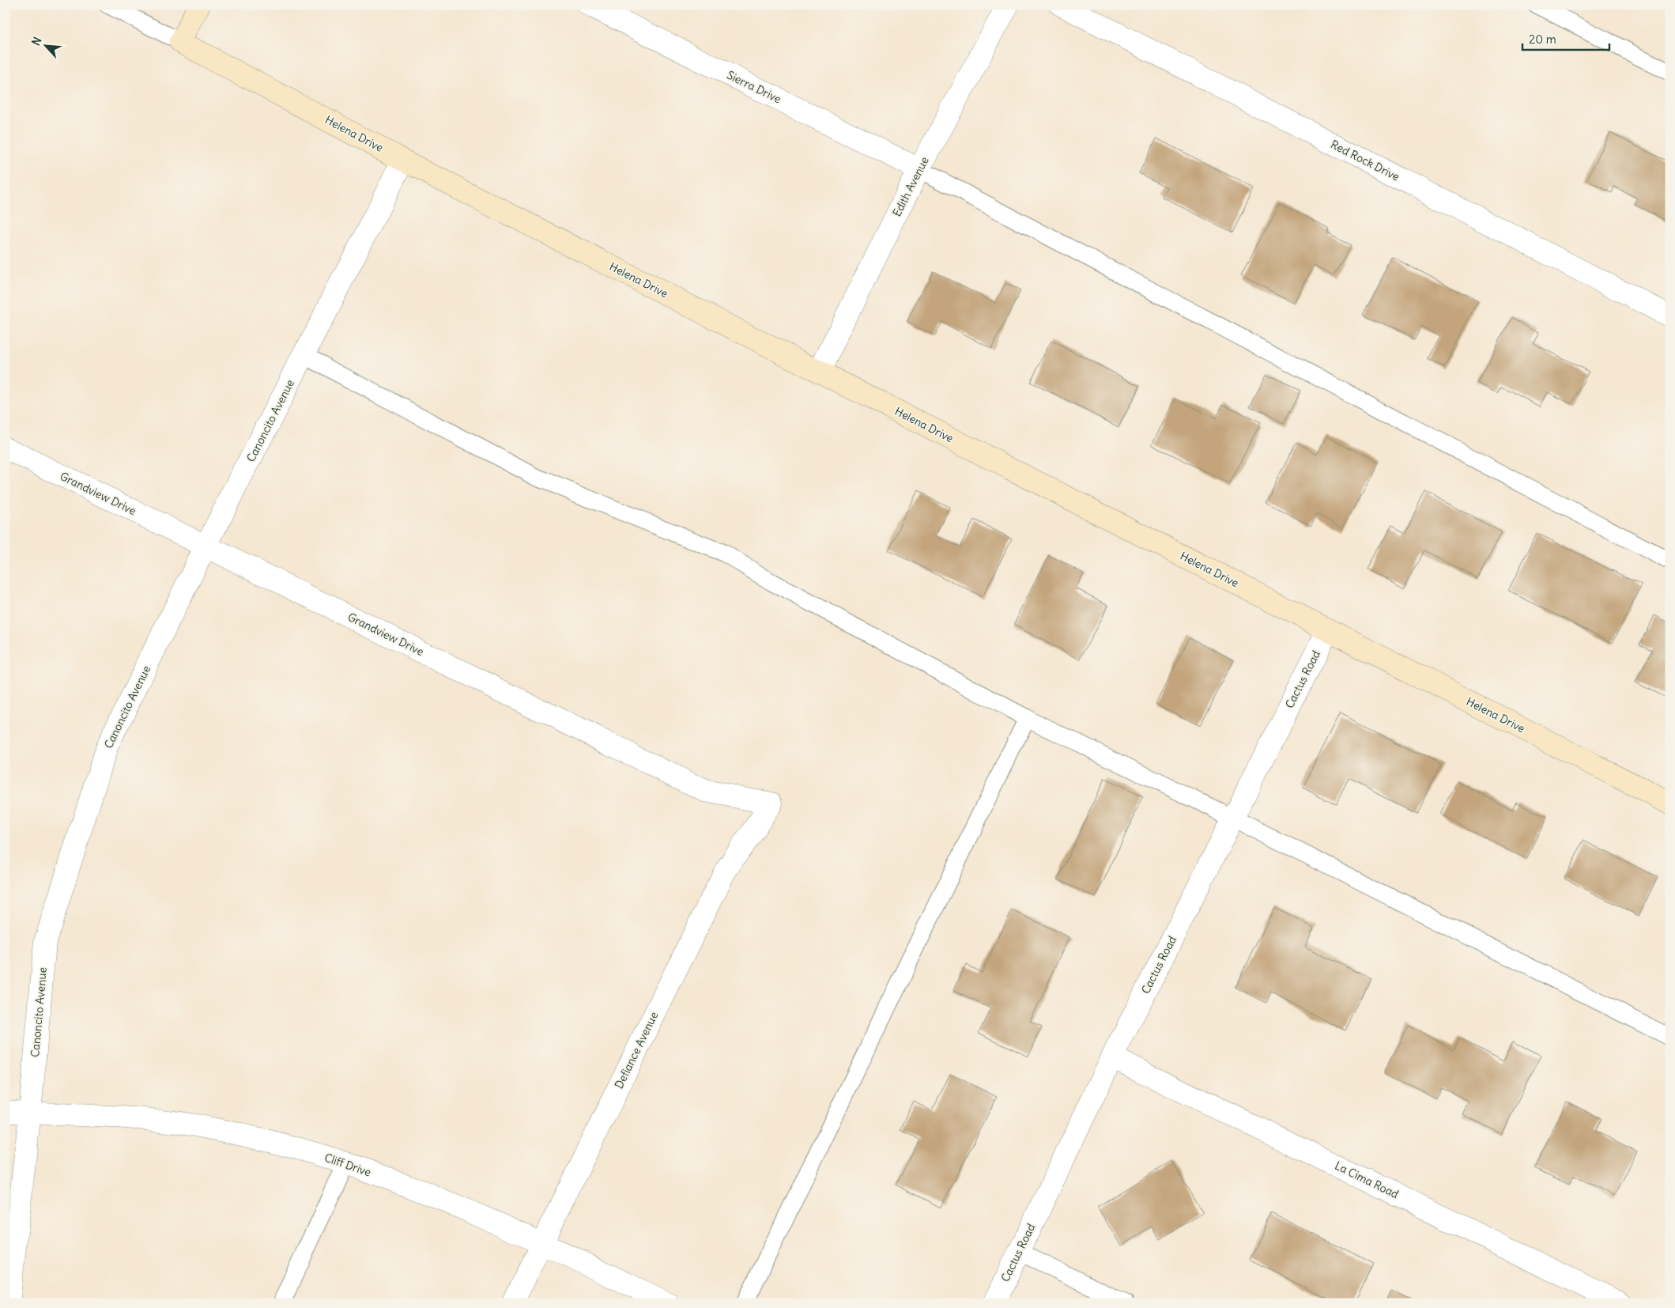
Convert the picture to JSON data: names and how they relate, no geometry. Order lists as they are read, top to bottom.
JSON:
{
  "streets": {
    "main road": ["Helena Drive"],
    "street": [
      "Sierra Drive",
      "Red Rock Drive",
      "Edith Avenue",
      "Canoncito Avenue",
      "Grandview Drive",
      "Cactus Road",
      "Defiance Avenue",
      "Cliff Drive",
      "La Cima Road"
    ]
  },
  "crossings": [
    ["Sierra Drive", "Edith Avenue"],
    ["Helena Drive", "Edith Avenue"],
    ["Helena Drive", "Canoncito Avenue"],
    ["Helena Drive", "Cactus Road"],
    ["Canoncito Avenue", "Grandview Drive"],
    ["Canoncito Avenue", "Cliff Drive"],
    ["Grandview Drive", "Defiance Avenue"],
    ["Cactus Road", "La Cima Road"],
    ["Defiance Avenue", "Cliff Drive"]
  ],
  "scale_bar": "20 m",
  "north": "top left"
}
